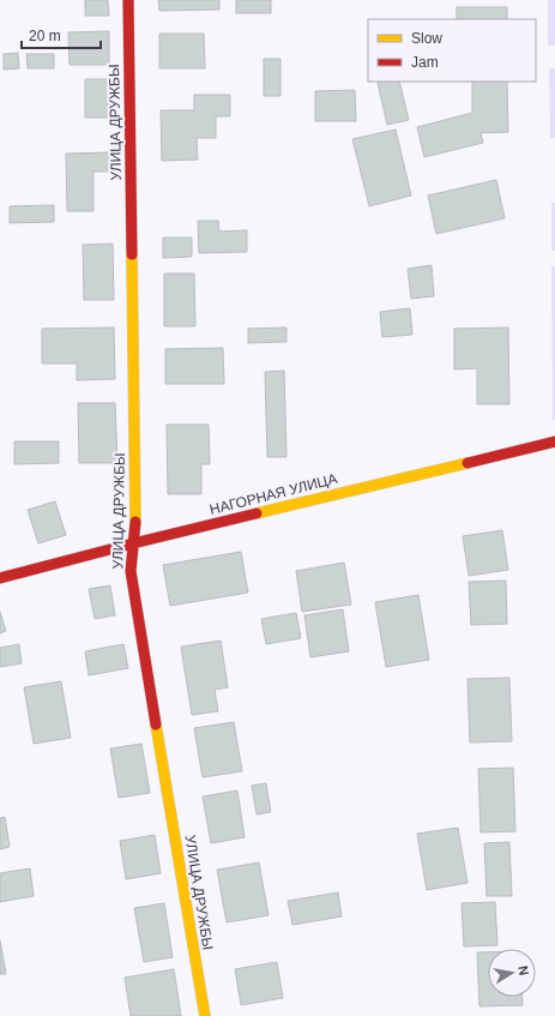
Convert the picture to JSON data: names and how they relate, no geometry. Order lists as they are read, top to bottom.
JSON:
{
  "streets": {
    "street": ["УЛИЦА ДРУЖБЫ", "НАГОРНАЯ УЛИЦА"]
  },
  "crossings": [
    ["УЛИЦА ДРУЖБЫ", "НАГОРНАЯ УЛИЦА"]
  ],
  "legend": ["Slow", "Jam"],
  "scale_bar": "20 m",
  "north": "right"
}
